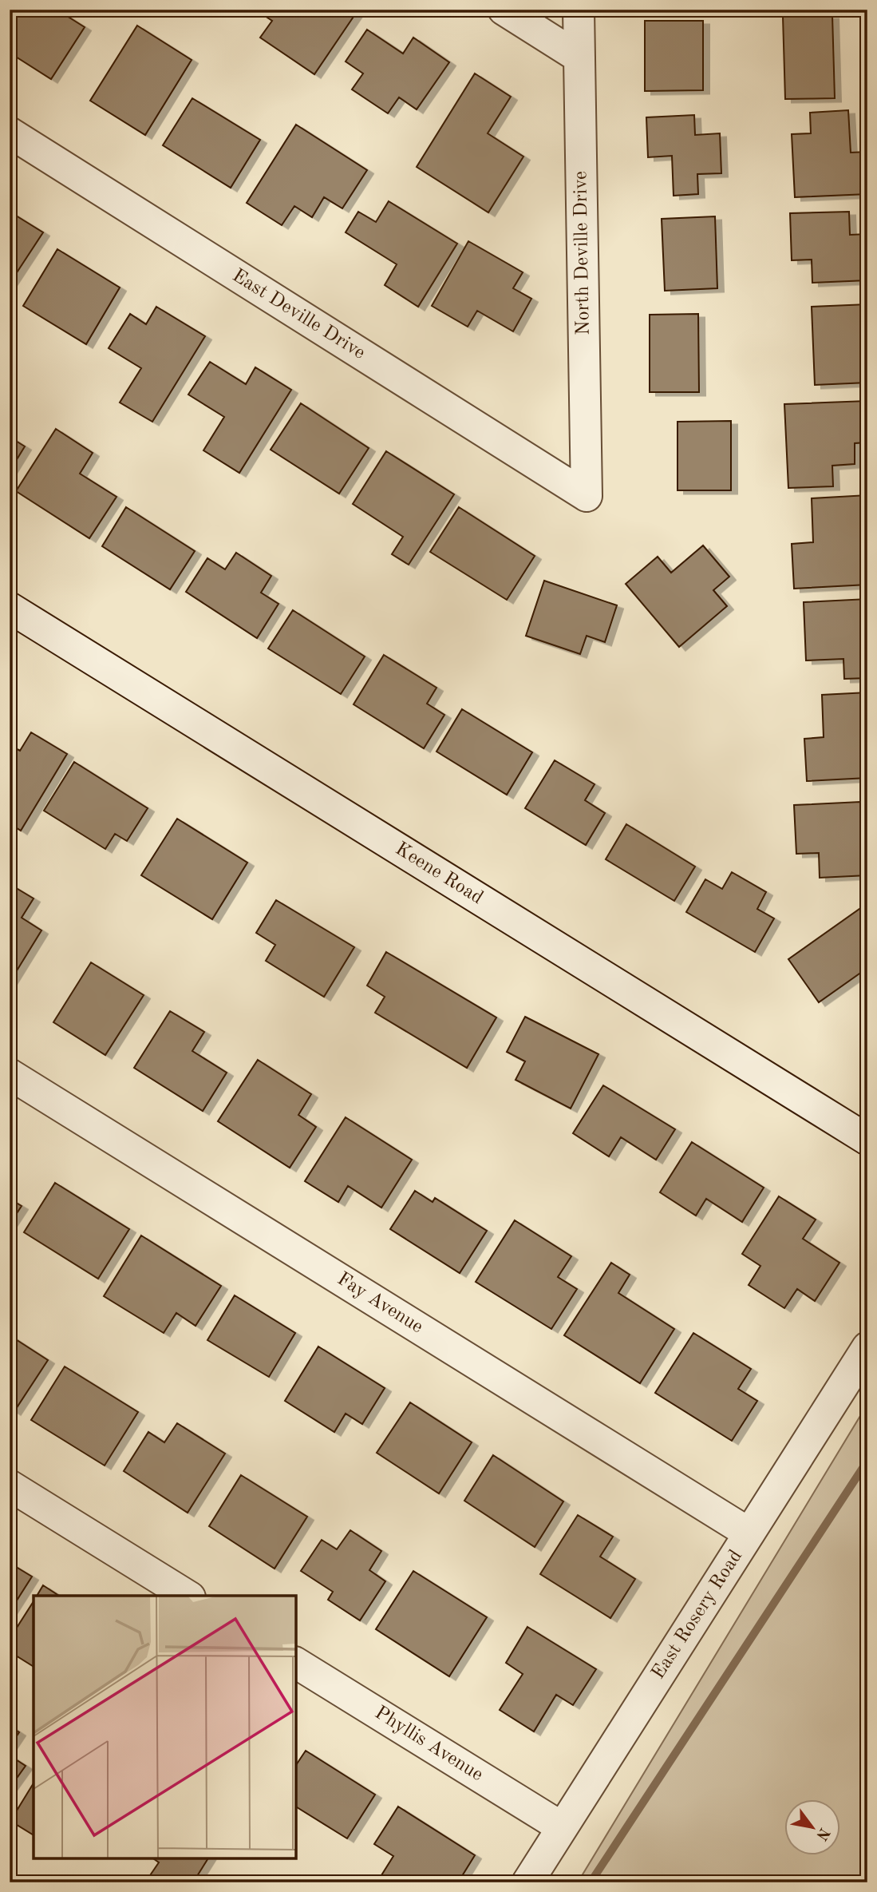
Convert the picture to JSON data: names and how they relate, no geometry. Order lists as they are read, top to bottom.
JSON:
{
  "streets": {
    "street": [
      "North Deville Drive",
      "East Deville Drive",
      "Keene Road",
      "Fay Avenue",
      "East Rosery Road",
      "Phyllis Avenue"
    ]
  },
  "crossings": [
    ["North Deville Drive", "East Deville Drive"],
    ["Fay Avenue", "East Rosery Road"],
    ["East Rosery Road", "Phyllis Avenue"]
  ],
  "north": "bottom right"
}
